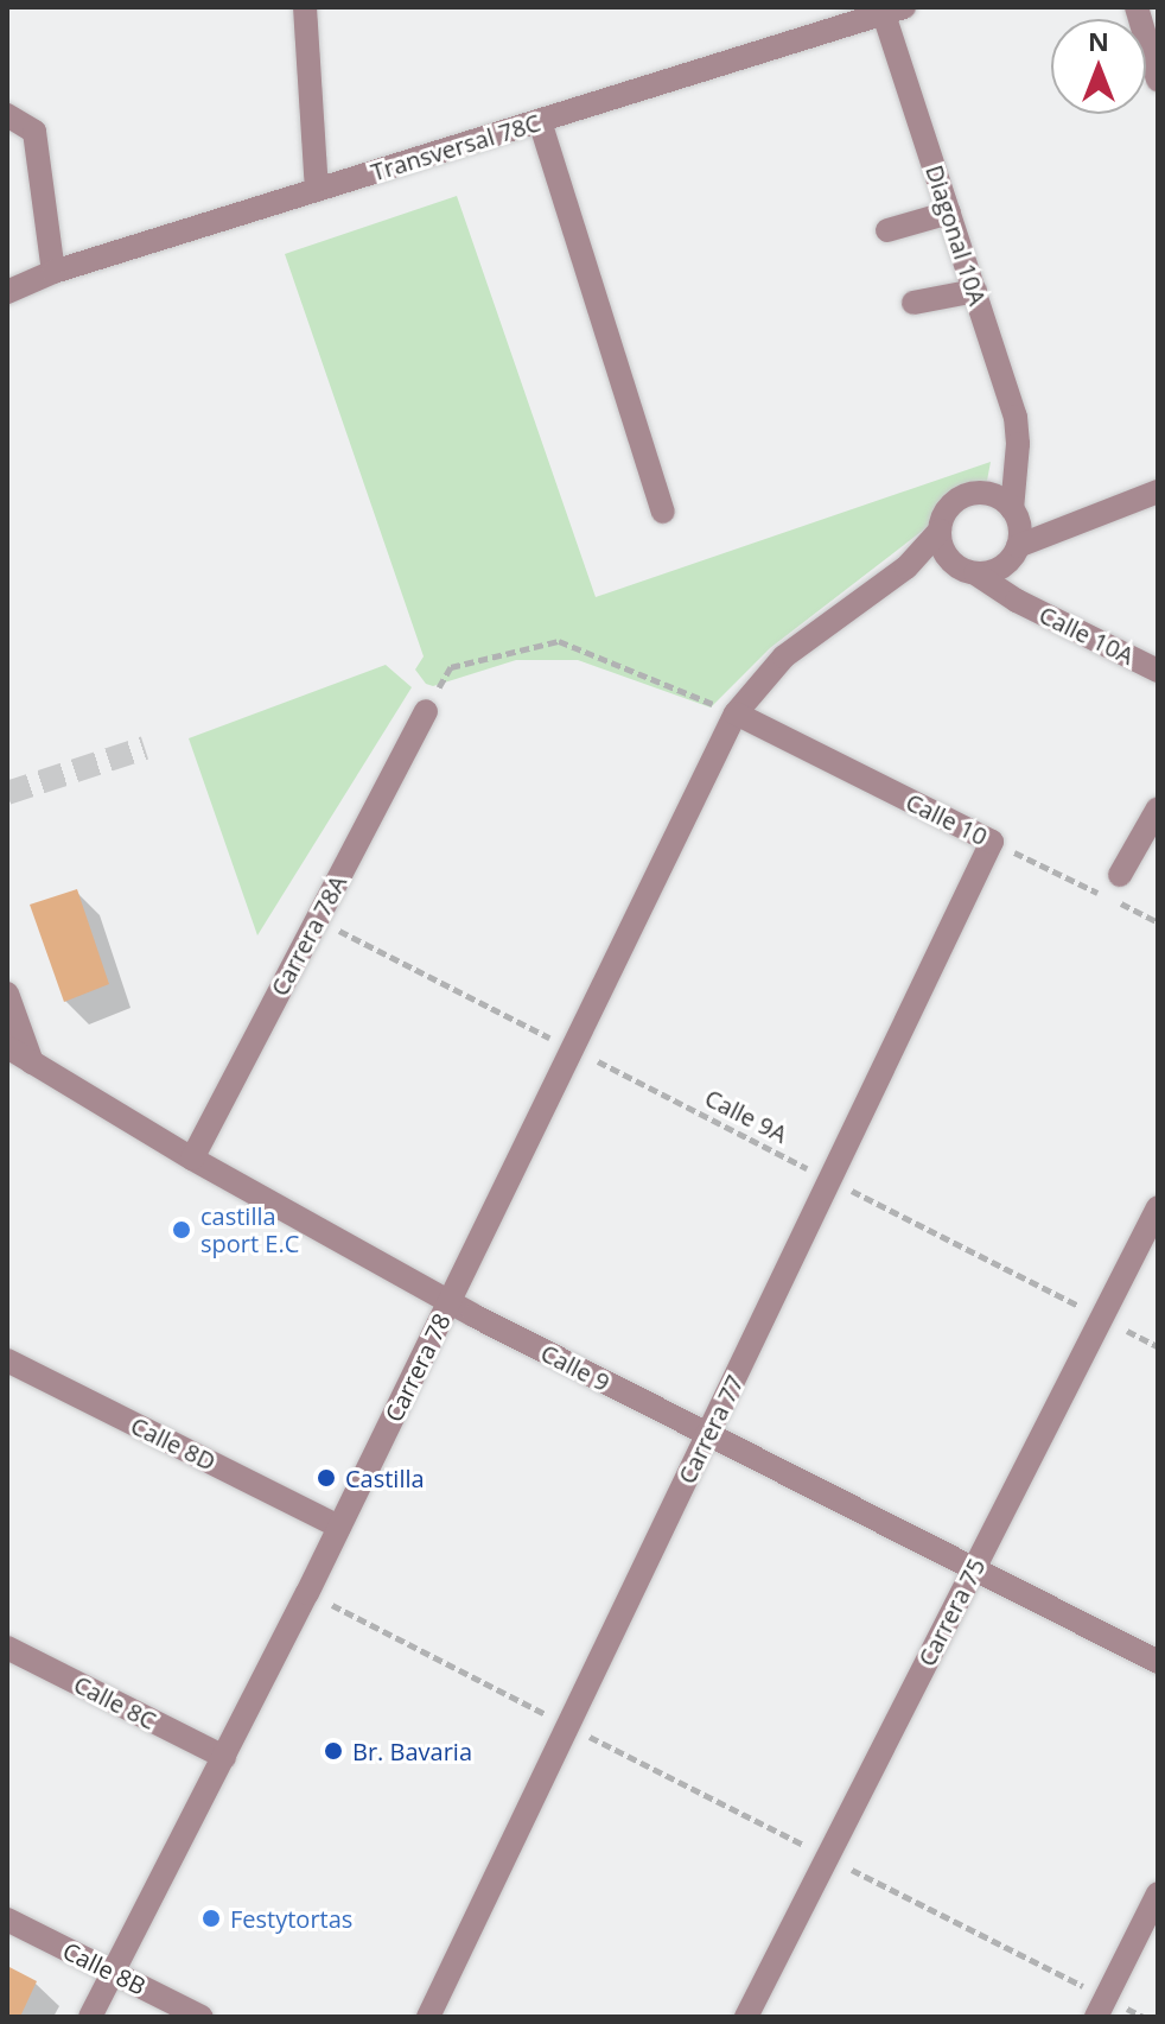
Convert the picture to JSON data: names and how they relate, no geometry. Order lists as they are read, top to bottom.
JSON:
{
  "streets": {
    "street": [
      "Transversal 78C",
      "Diagonal 10A",
      "Calle 10A",
      "Calle 10",
      "Carrera 78A",
      "Carrera 78",
      "Calle 9",
      "Carrera 77",
      "Calle 8D",
      "Carrera 75",
      "Calle 8C",
      "Calle 8B"
    ],
    "path": ["Calle 9A"]
  },
  "crossings": [
    ["Transversal 78C", "Diagonal 10A"],
    ["Diagonal 10A", "Calle 10A"],
    ["Calle 10", "Carrera 78"],
    ["Calle 10", "Carrera 77"],
    ["Carrera 78A", "Calle 9A"],
    ["Carrera 78A", "Calle 9"],
    ["Calle 9A", "Carrera 78"],
    ["Calle 9A", "Carrera 77"],
    ["Calle 9A", "Carrera 75"],
    ["Carrera 78", "Calle 9"],
    ["Carrera 78", "Calle 8D"],
    ["Carrera 78", "Calle 8C"],
    ["Carrera 78", "Calle 8B"],
    ["Calle 9", "Carrera 77"],
    ["Calle 9", "Carrera 75"]
  ],
  "places": [
    "castilla sport E.C",
    "Castilla",
    "Br. Bavaria",
    "Festytortas"
  ],
  "north": "top"
}
